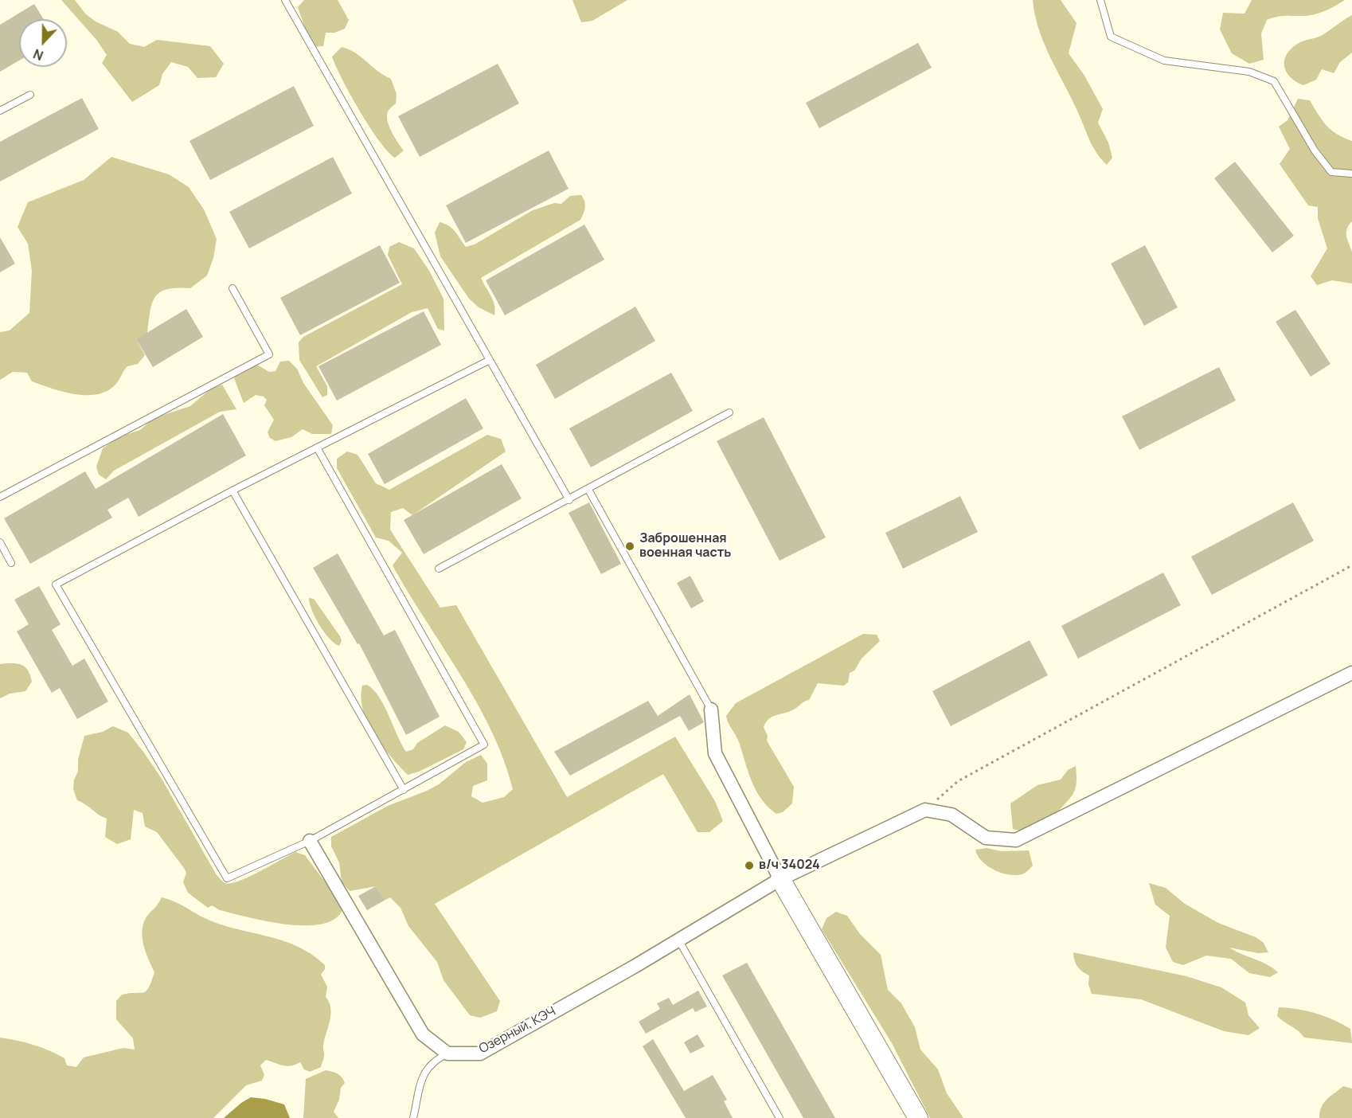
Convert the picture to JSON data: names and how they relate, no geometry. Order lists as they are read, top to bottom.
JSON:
{
  "streets": {
    "street": ["Озерный, КЭЧ"]
  },
  "places": ["Заброшенная военная часть", "в/ч 34024"],
  "north": "bottom"
}
